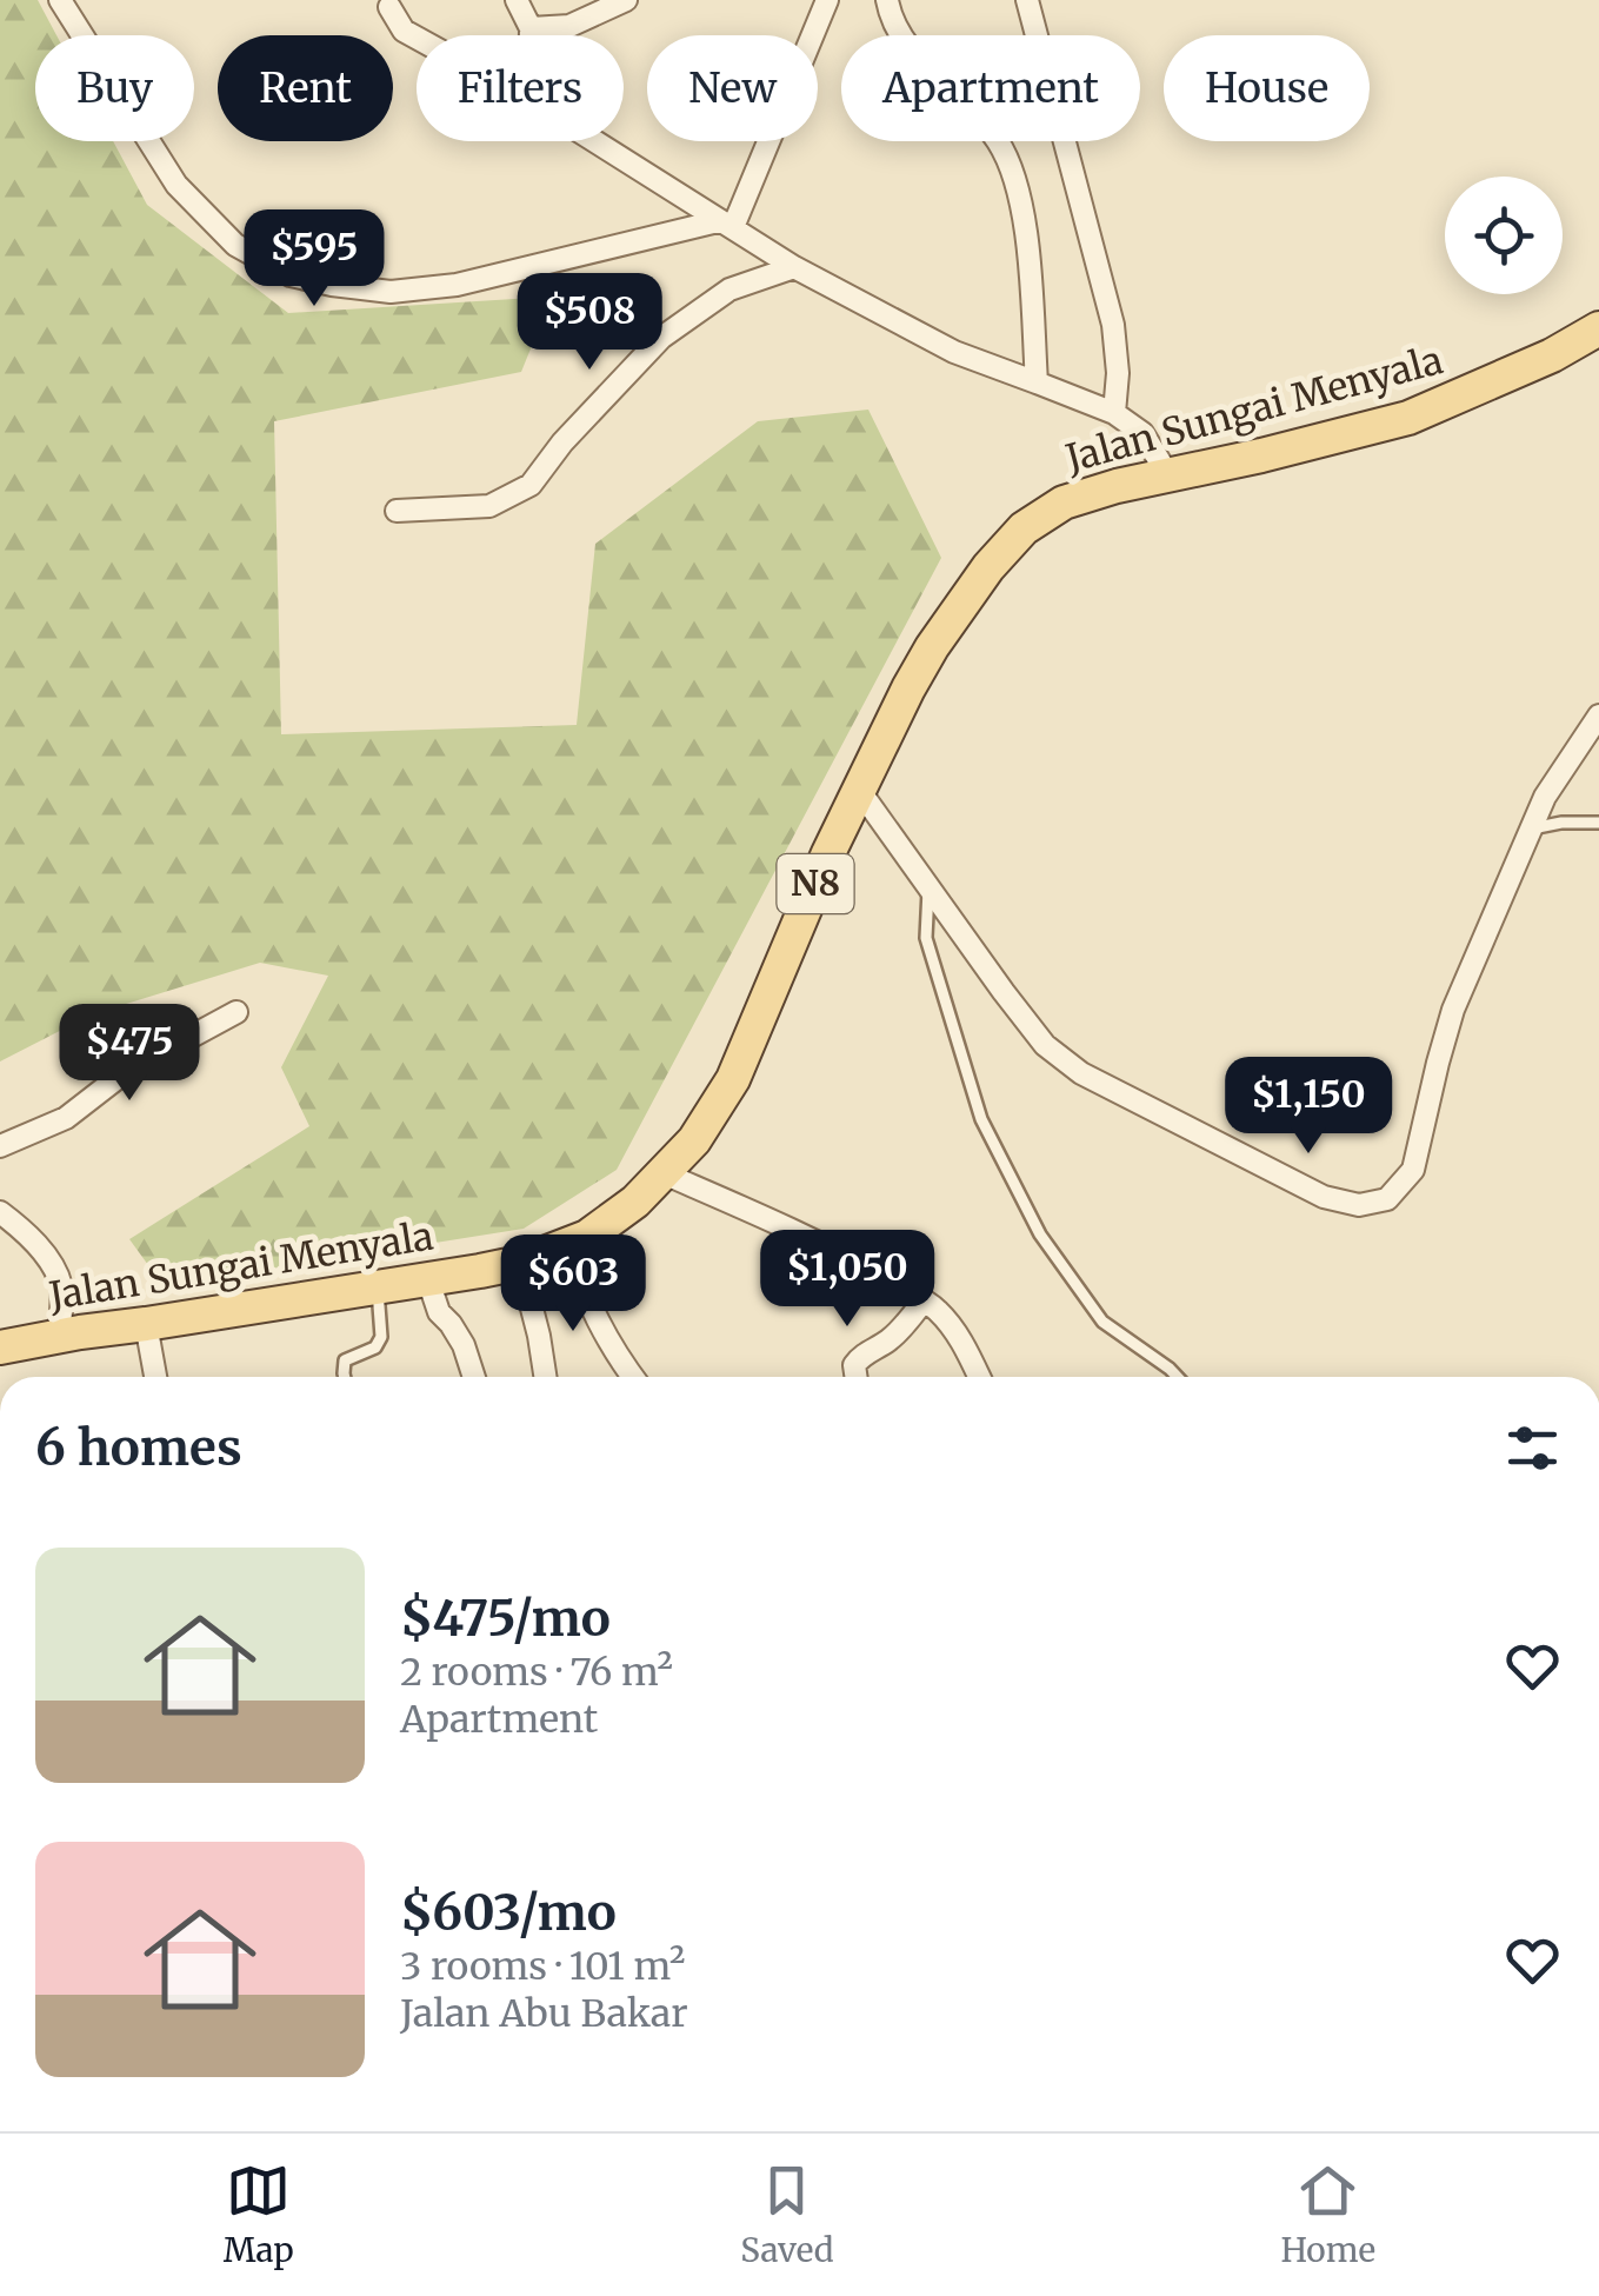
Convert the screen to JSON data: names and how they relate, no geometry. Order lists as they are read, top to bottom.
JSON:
{
  "streets": {
    "main road": ["Jalan Sungai Menyala", "N8"]
  },
  "page": {
    "chip": [
      "Buy",
      "Rent",
      "Filters",
      "New",
      "Apartment",
      "House"
    ],
    "price": [
      "$595",
      "$508",
      "$475",
      "$1,150",
      "$1,050",
      "$603"
    ],
    "heading": "6 homes",
    "list": [
      {
        "name": "$475/mo",
        "note": "2 rooms · 76 m² · Apartment"
      },
      {
        "name": "$603/mo",
        "note": "3 rooms · 101 m² · Jalan Abu Bakar"
      }
    ],
    "tabs": ["Map", "Saved", "Home"]
  }
}
